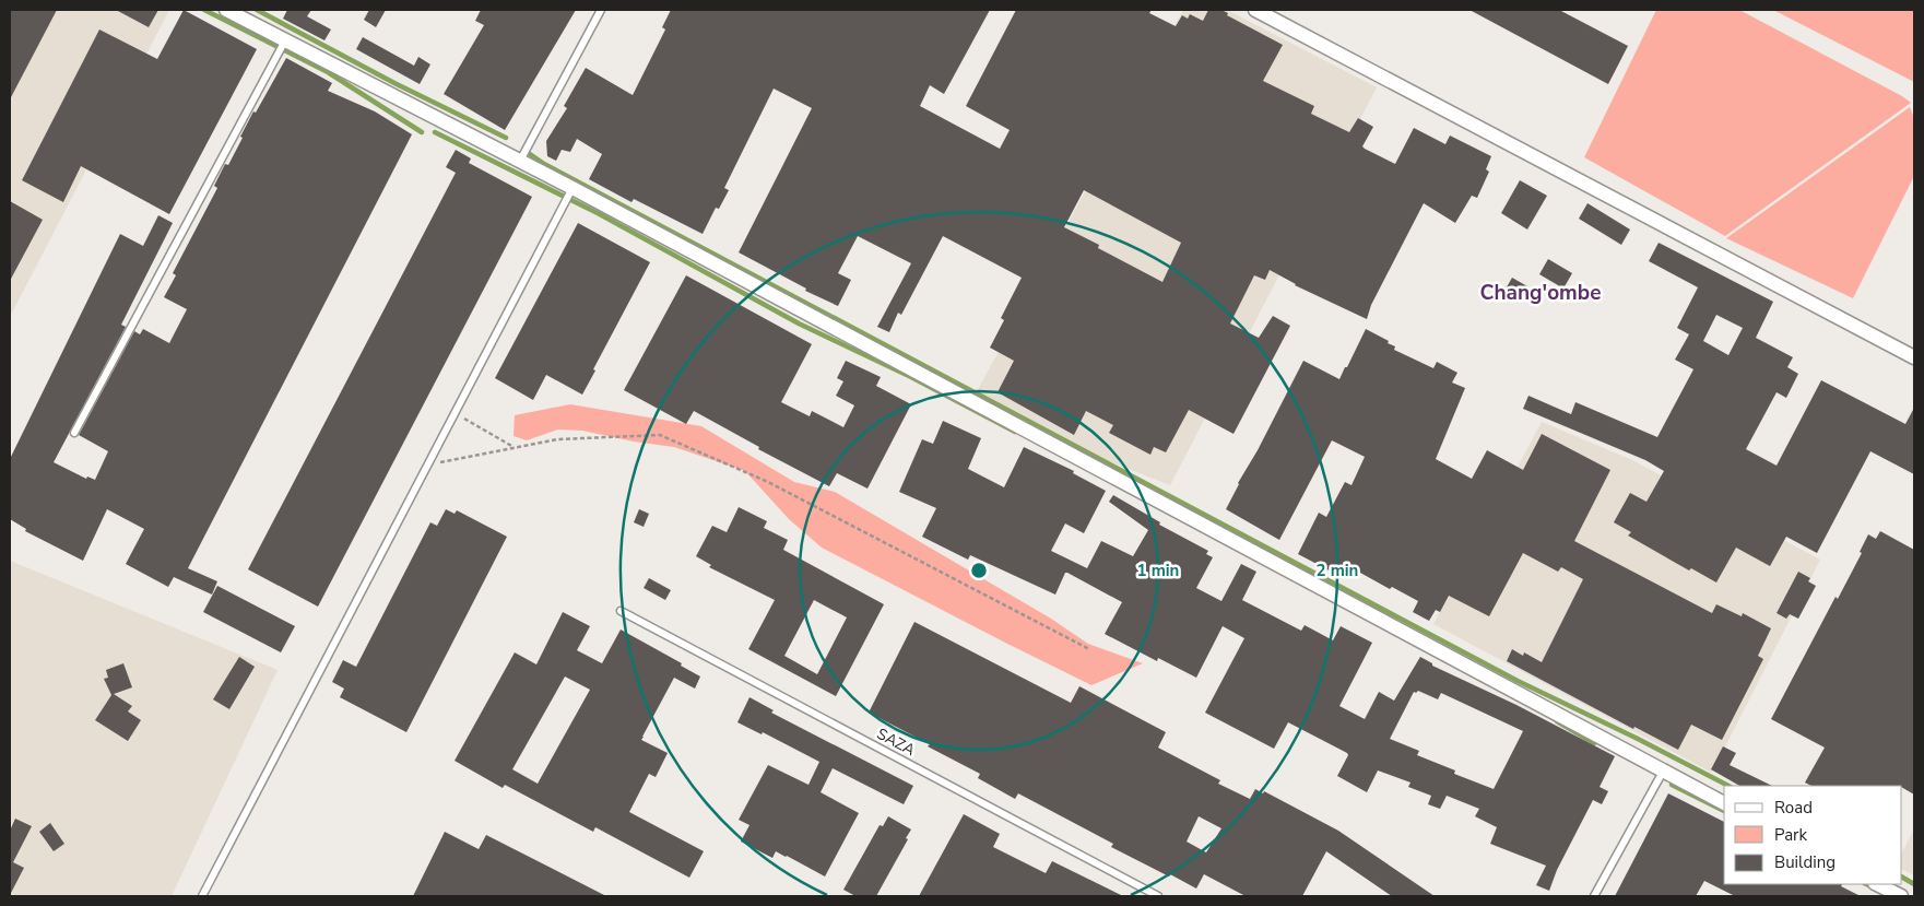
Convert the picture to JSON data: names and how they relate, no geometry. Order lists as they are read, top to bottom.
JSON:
{
  "streets": {
    "lane": ["SAZA"]
  },
  "districts": ["Chang'ombe"],
  "legend": ["Road", "Park", "Building"],
  "rings": ["1 min", "2 min"]
}
